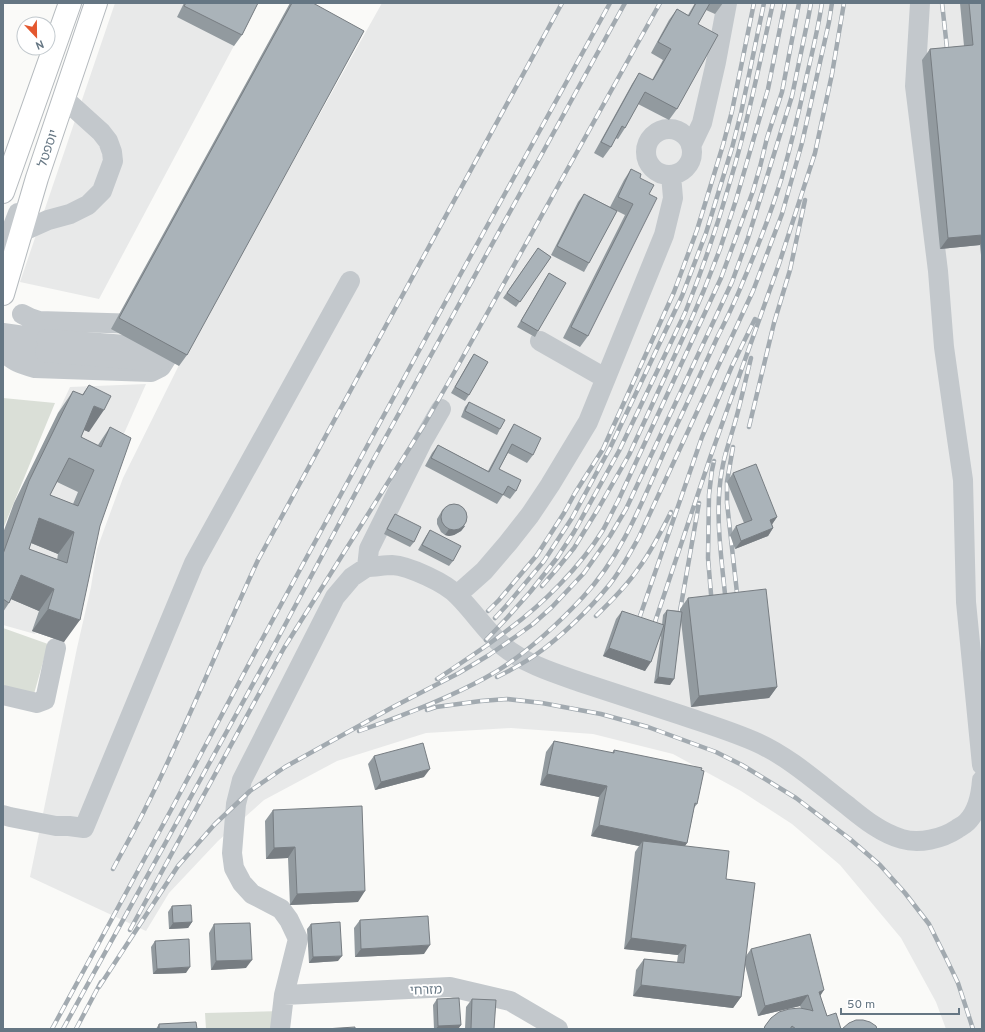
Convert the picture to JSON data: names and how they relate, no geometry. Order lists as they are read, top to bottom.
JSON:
{
  "streets": {
    "main road": ["יוספטל"],
    "street": ["מזרחי"]
  },
  "scale_bar": "50 m",
  "north": "bottom"
}
